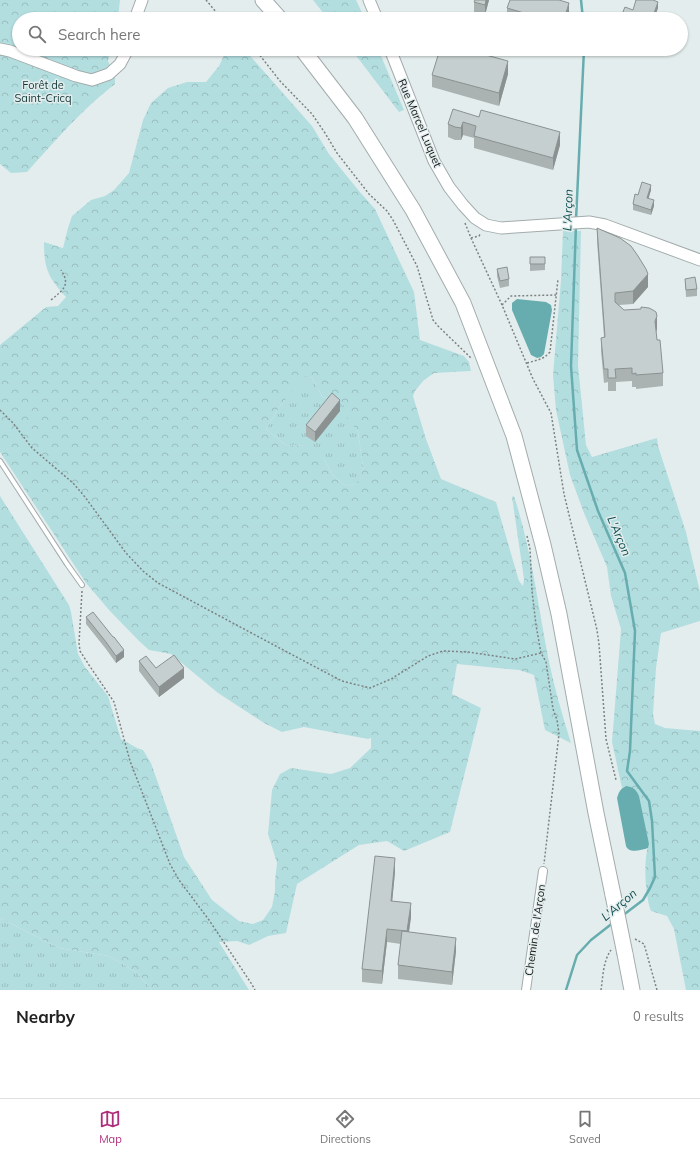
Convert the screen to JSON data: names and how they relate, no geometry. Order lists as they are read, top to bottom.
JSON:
{
  "streets": {
    "street": ["Rue Marcel Luquet", "Chemin de l'Arçon"]
  },
  "water": ["L'Arçon"],
  "parks": ["Forêt de Saint-Cricq"],
  "page": {
    "search": "Search here",
    "heading": ["Nearby", "0 results"],
    "nav": ["Map", "Directions", "Saved"]
  }
}
